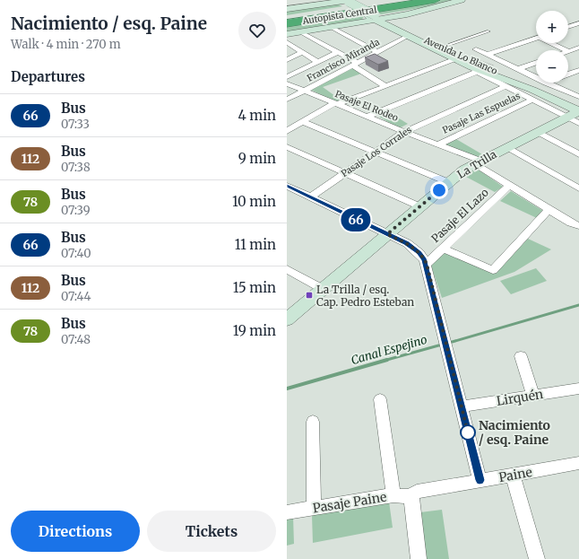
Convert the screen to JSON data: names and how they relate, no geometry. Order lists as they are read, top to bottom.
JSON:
{
  "streets": {
    "highway": ["Autopista Central"],
    "main road": ["Avenida Lo Blanco", "La Trilla"],
    "street": [
      "Francisco Miranda",
      "Pasaje El Rodeo",
      "Pasaje Las Espuelas",
      "Pasaje Los Corrales",
      "Pasaje El Lazo",
      "Lirquén",
      "Paine",
      "Pasaje Paine"
    ]
  },
  "crossings": [
    ["Avenida Lo Blanco", "Francisco Miranda"],
    ["Avenida Lo Blanco", "Pasaje Las Espuelas"],
    ["Avenida Lo Blanco", "Pasaje Los Corrales"],
    ["Avenida Lo Blanco", "La Trilla"],
    ["Francisco Miranda", "Pasaje El Rodeo"],
    ["Pasaje El Rodeo", "Pasaje Las Espuelas"],
    ["Pasaje El Rodeo", "Pasaje Los Corrales"],
    ["Pasaje El Rodeo", "La Trilla"],
    ["Pasaje El Rodeo", "Pasaje El Lazo"],
    ["Paine", "Pasaje Paine"]
  ],
  "water": ["Canal Espejino"],
  "places": {
    "transit": ["La Trilla / esq. Cap. Pedro Esteban"],
    "other": ["Nacimiento / esq. Paine"]
  },
  "lines": ["bus line 66"],
  "page": {
    "heading": [
      ["Nacimiento / esq. Paine", "Walk · 4 min · 270 m"],
      "Departures"
    ],
    "on_map": "66",
    "map_buttons": ["+", "−"],
    "list": [
      {
        "mark": "66",
        "name": "Bus",
        "note": "07:33",
        "value": "4 min"
      },
      {
        "mark": "112",
        "name": "Bus",
        "note": "07:38",
        "value": "9 min"
      },
      {
        "mark": "78",
        "name": "Bus",
        "note": "07:39",
        "value": "10 min"
      },
      {
        "mark": "66",
        "name": "Bus",
        "note": "07:40",
        "value": "11 min"
      },
      {
        "mark": "112",
        "name": "Bus",
        "note": "07:44",
        "value": "15 min"
      },
      {
        "mark": "78",
        "name": "Bus",
        "note": "07:48",
        "value": "19 min"
      }
    ],
    "buttons": ["Directions", "Tickets"]
  }
}
